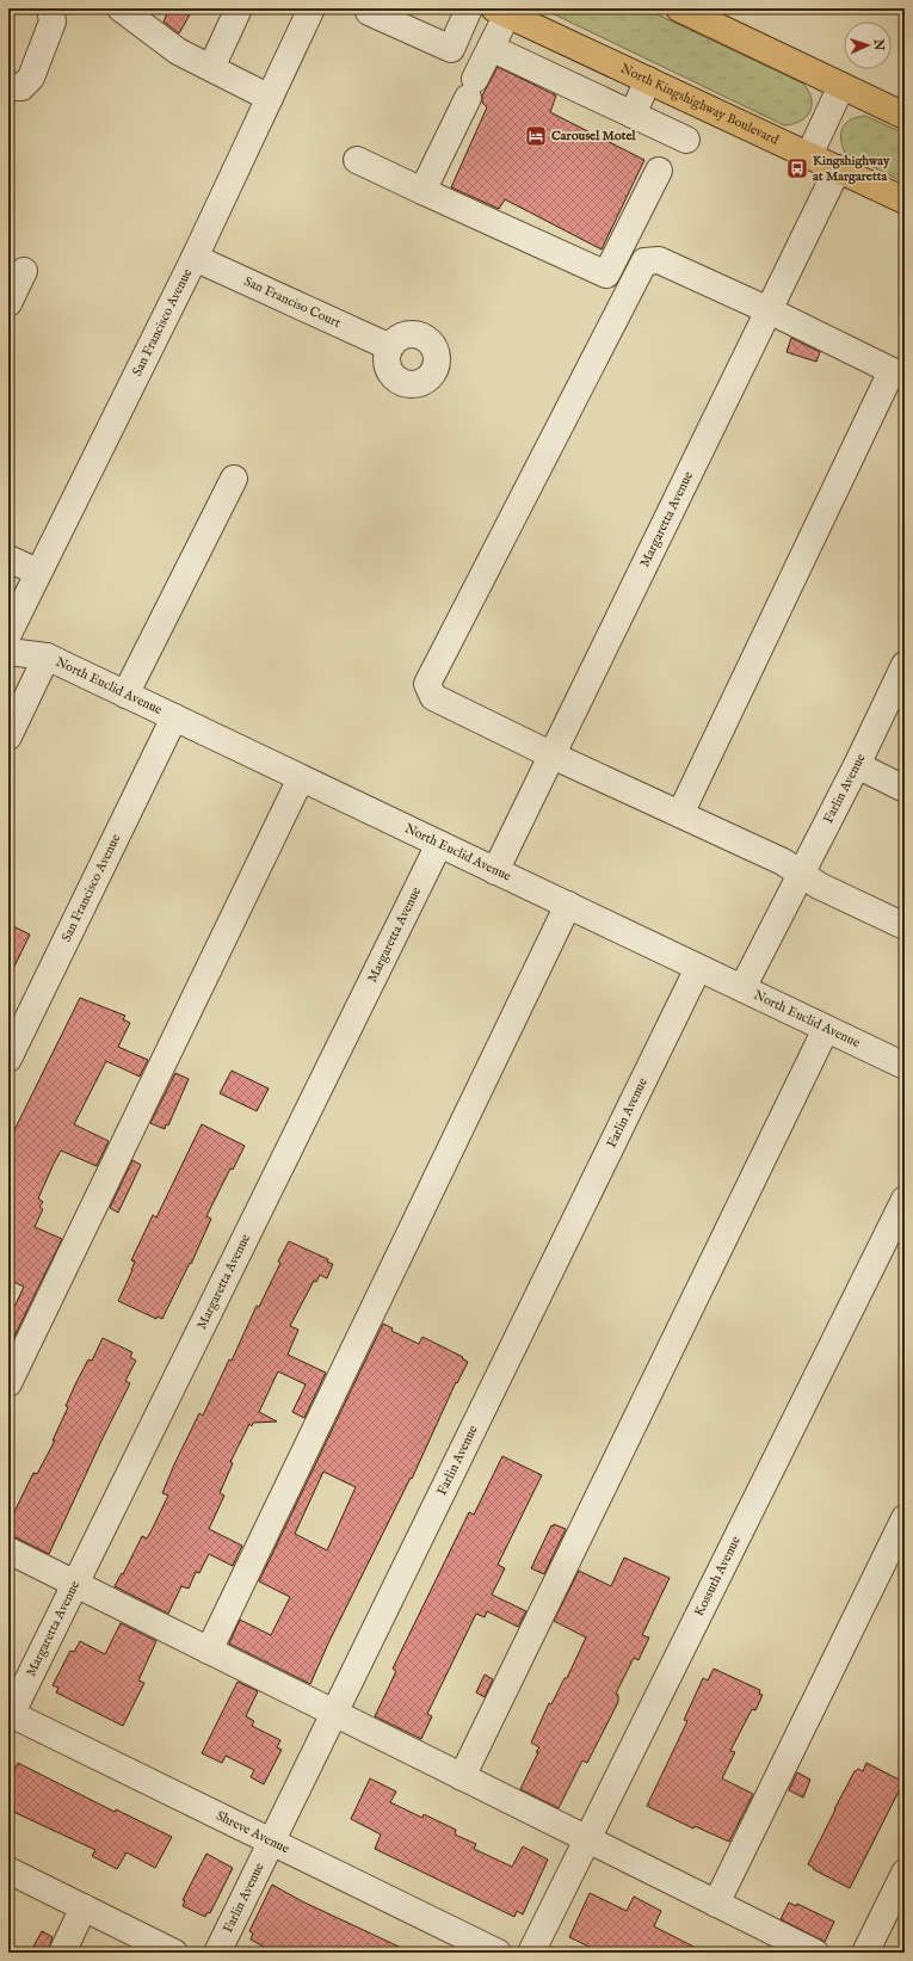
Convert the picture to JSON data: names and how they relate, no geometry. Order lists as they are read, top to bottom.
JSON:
{
  "streets": {
    "main road": ["North Kingshighway Boulevard"],
    "street": [
      "San Franciso Court",
      "San Francisco Avenue",
      "Margaretta Avenue",
      "North Euclid Avenue",
      "Farlin Avenue",
      "Kossuth Avenue",
      "Shreve Avenue"
    ]
  },
  "crossings": [
    ["North Kingshighway Boulevard", "Margaretta Avenue"],
    ["San Franciso Court", "San Francisco Avenue"],
    ["San Francisco Avenue", "North Euclid Avenue"],
    ["Margaretta Avenue", "North Euclid Avenue"],
    ["Margaretta Avenue", "Shreve Avenue"],
    ["North Euclid Avenue", "Farlin Avenue"],
    ["Farlin Avenue", "Shreve Avenue"]
  ],
  "places": {
    "hotel": ["Carousel Motel"],
    "bus stop": ["Kingshighway at Margaretta"]
  },
  "north": "right"
}
